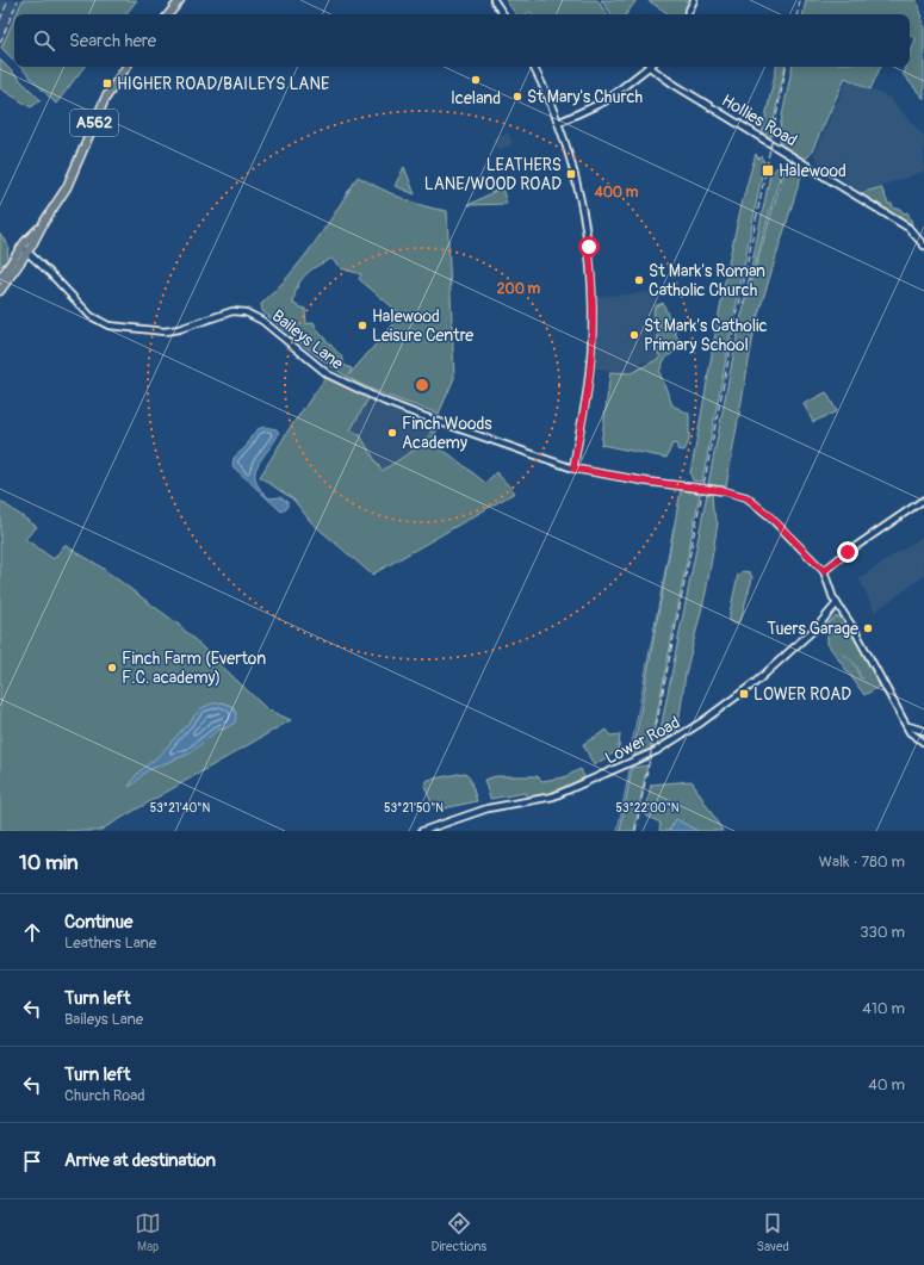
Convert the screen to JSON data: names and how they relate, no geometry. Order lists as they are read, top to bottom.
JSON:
{
  "streets": {
    "highway": ["A562"],
    "street": ["Hollies Road", "Baileys Lane", "Lower Road"]
  },
  "crossings": [
    ["A562", "Baileys Lane"]
  ],
  "places": {
    "other": [
      "Iceland",
      "St Mary's Church",
      "St Mark's Roman Catholic Church",
      "Halewood Leisure Centre",
      "St Mark's Catholic Primary School",
      "Finch Woods Academy",
      "Tuers Garage",
      "Finch Farm (Everton F.C. academy)"
    ],
    "transit": [
      "HIGHER ROAD/BAILEYS LANE",
      "Halewood",
      "LEATHERS LANE/WOOD ROAD",
      "LOWER ROAD"
    ]
  },
  "page": {
    "search": "Search here",
    "heading": ["10 min", "Walk · 780 m"],
    "list": [
      ["Continue", "Leathers Lane", "330 m"],
      ["Turn left", "Baileys Lane", "410 m"],
      ["Turn left", "Church Road", "40 m"],
      "Arrive at destination"
    ],
    "nav": ["Map", "Directions", "Saved"]
  },
  "coordinates": ["53°21'40\"N", "53°21'50\"N", "53°22'00\"N"],
  "rings": ["400 m", "200 m"]
}
